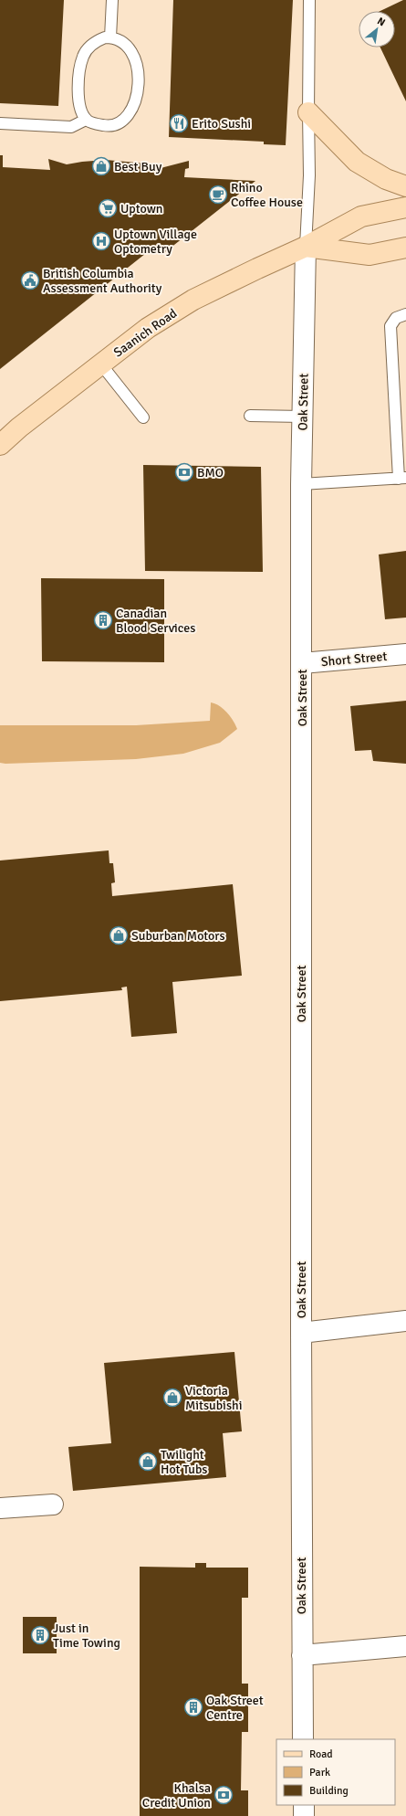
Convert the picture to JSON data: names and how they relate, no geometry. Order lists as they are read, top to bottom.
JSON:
{
  "streets": {
    "main road": ["Saanich Road"],
    "street": ["Oak Street", "Short Street"]
  },
  "crossings": [
    ["Saanich Road", "Oak Street"],
    ["Oak Street", "Short Street"]
  ],
  "places": {
    "restaurant": ["Erito Sushi"],
    "shop": [
      "Best Buy",
      "Suburban Motors",
      "Victoria Mitsubishi",
      "Twilight Hot Tubs"
    ],
    "cafe": ["Rhino Coffee House"],
    "supermarket": ["Uptown"],
    "hospital": ["Uptown Village Optometry"],
    "public building": ["British Columbia Assessment Authority"],
    "bank": ["BMO", "Khalsa Credit Union"],
    "building": ["Canadian Blood Services", "Just in Time Towing", "Oak Street Centre"]
  },
  "legend": ["Road", "Park", "Building"],
  "north": "top right"
}
